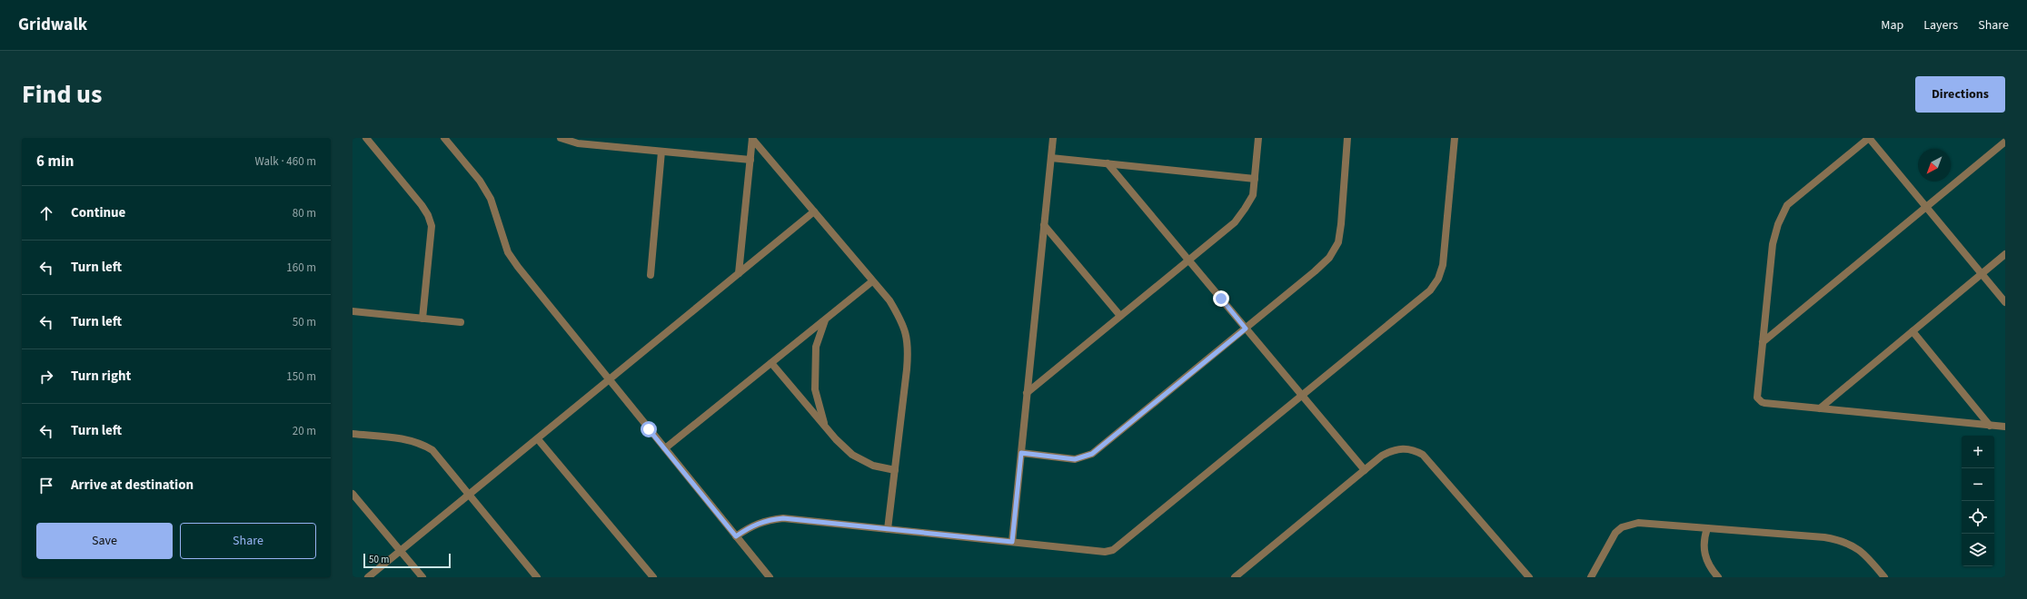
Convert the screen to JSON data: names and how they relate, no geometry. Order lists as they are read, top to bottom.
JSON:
{
  "scale_bar": "50 m",
  "north": "bottom left",
  "page": {
    "header": "Gridwalk",
    "nav": ["Map", "Layers", "Share"],
    "title": "Find us",
    "buttons": [
      "Directions",
      ["Save", "Share"]
    ],
    "heading": ["6 min", "Walk · 460 m"],
    "list": [
      ["Continue", "80 m"],
      ["Turn left", "160 m"],
      ["Turn left", "50 m"],
      ["Turn right", "150 m"],
      ["Turn left", "20 m"],
      "Arrive at destination"
    ],
    "map_buttons": ["+", "−"],
    "scale": "50 m"
  }
}
